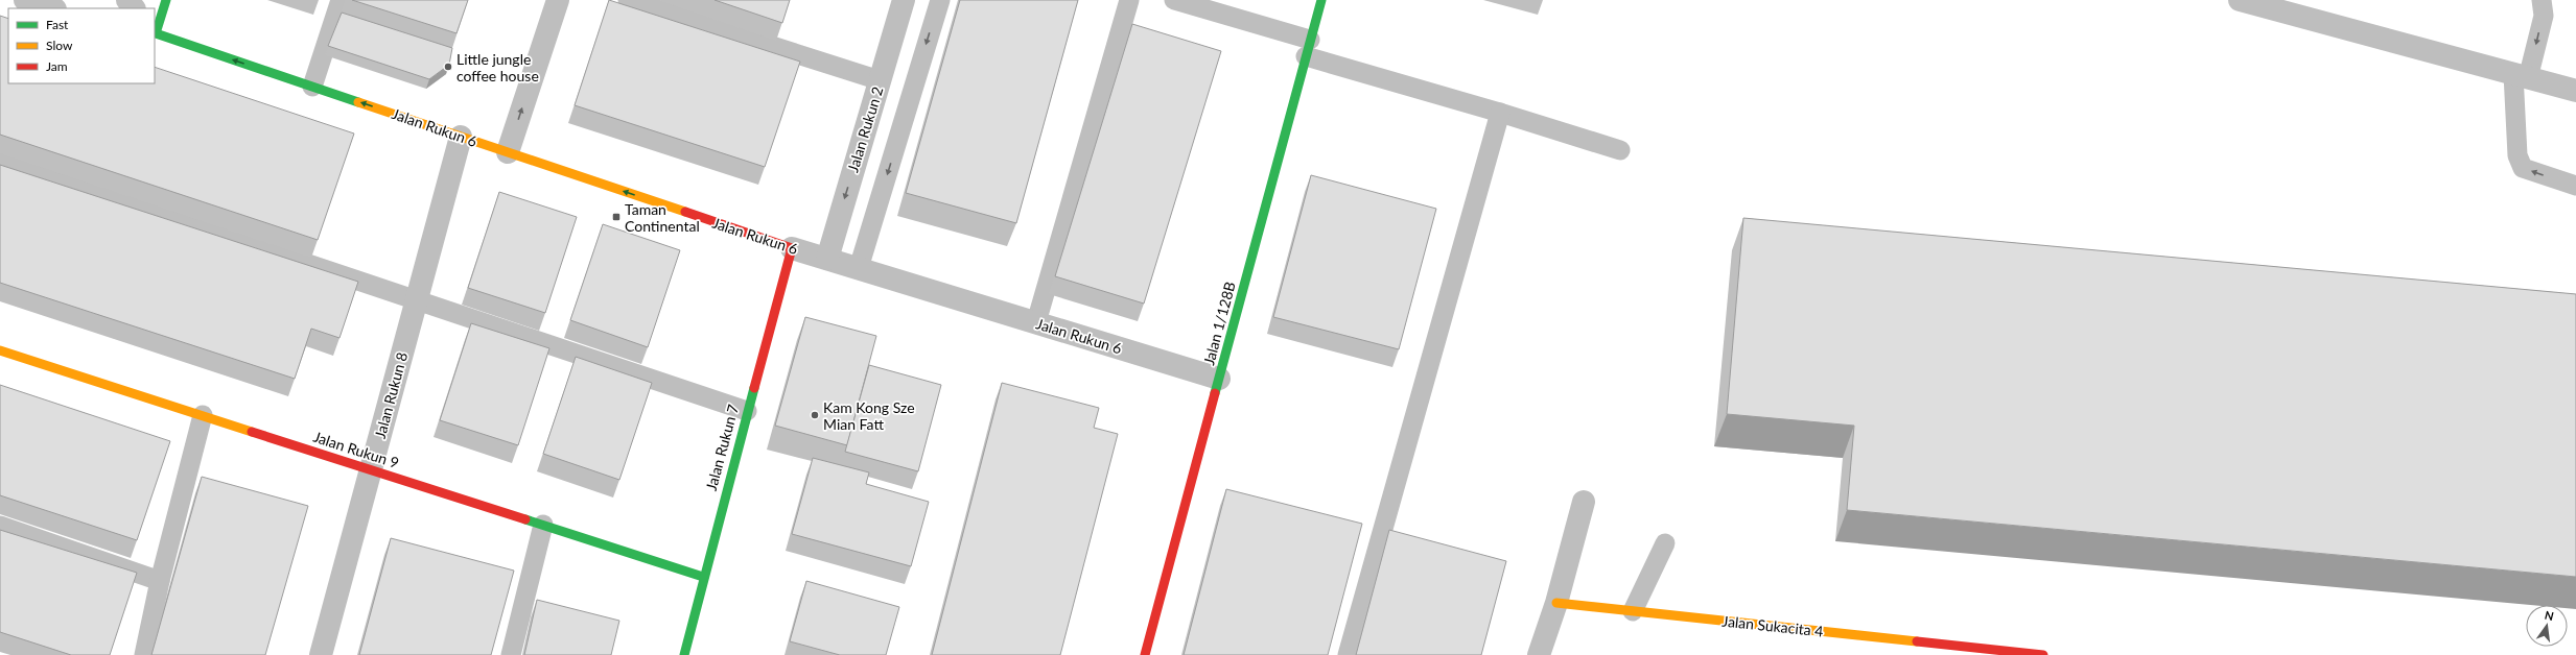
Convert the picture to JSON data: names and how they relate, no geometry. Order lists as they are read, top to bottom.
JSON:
{
  "streets": {
    "street": [
      "Jalan Rukun 6",
      "Jalan Rukun 2",
      "Jalan 1/128B",
      "Jalan Rukun 8",
      "Jalan Rukun 7",
      "Jalan Rukun 9",
      "Jalan Sukacita 4"
    ]
  },
  "crossings": [
    ["Jalan Rukun 6", "Jalan Rukun 2"],
    ["Jalan Rukun 6", "Jalan 1/128B"],
    ["Jalan Rukun 6", "Jalan Rukun 8"],
    ["Jalan Rukun 6", "Jalan Rukun 7"],
    ["Jalan Rukun 8", "Jalan Rukun 9"],
    ["Jalan Rukun 7", "Jalan Rukun 9"]
  ],
  "one_way": ["Jalan Rukun 6", "Jalan Rukun 2"],
  "places": {
    "other": ["Little jungle coffee house", "Kam Kong Sze Mian Fatt"],
    "transit": ["Taman Continental"]
  },
  "legend": ["Fast", "Slow", "Jam"],
  "north": "top"
}
